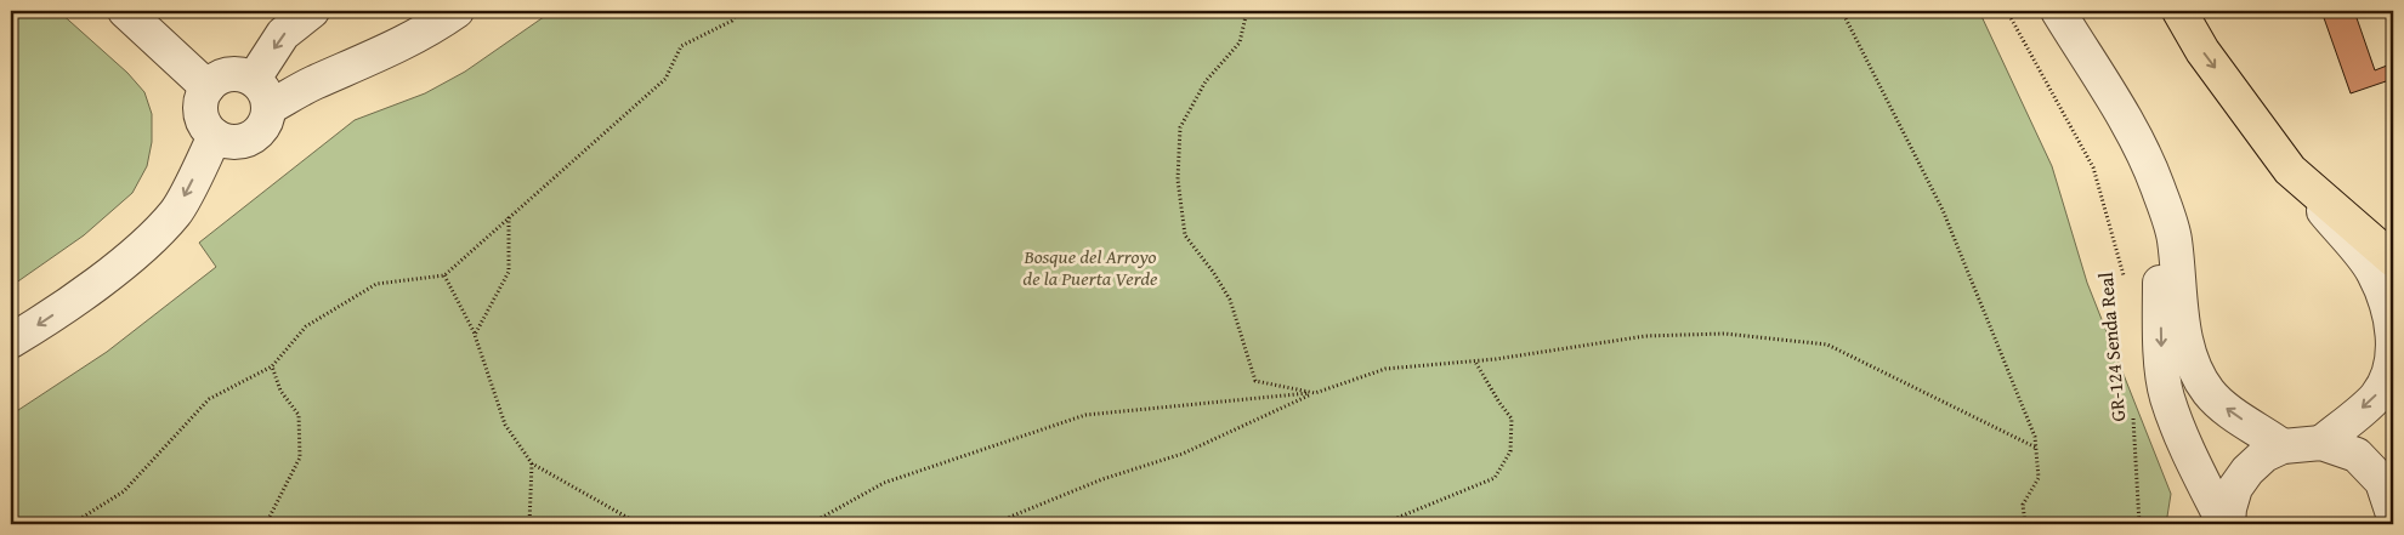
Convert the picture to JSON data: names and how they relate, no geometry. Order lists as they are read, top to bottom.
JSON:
{
  "streets": {
    "path": ["GR-124 Senda Real"]
  },
  "parks": ["Bosque del Arroyo de la Puerta Verde"]
}
